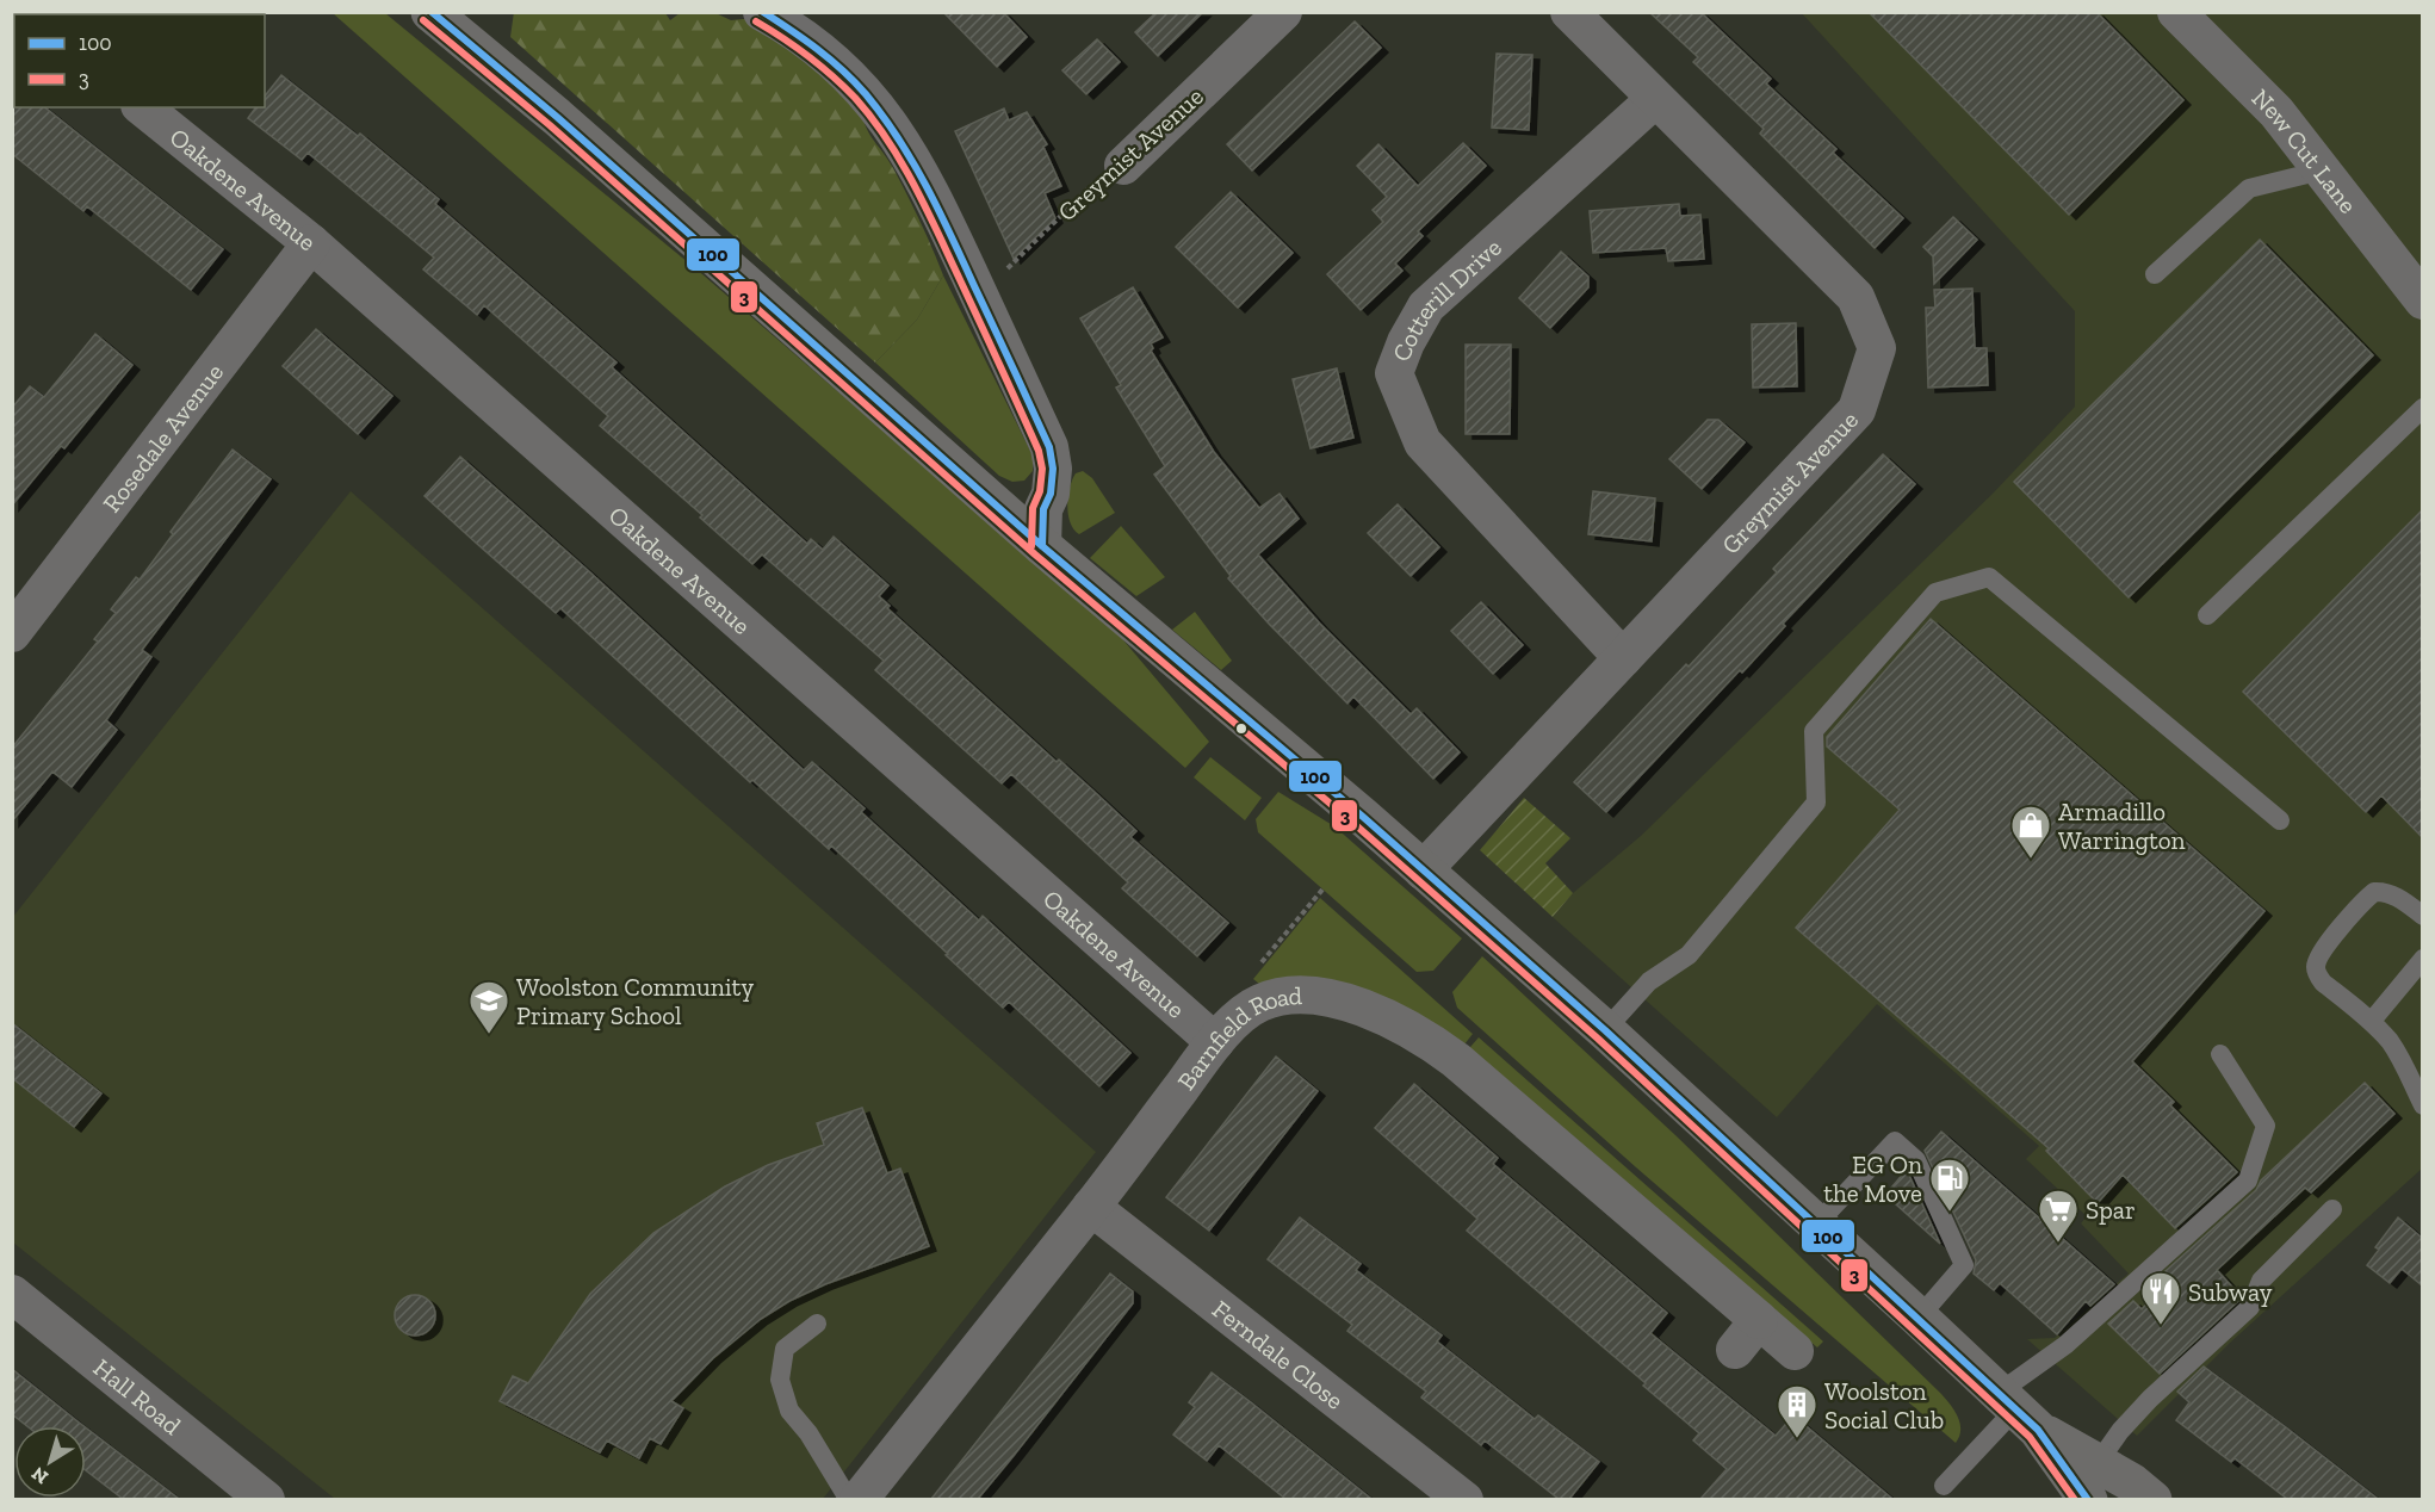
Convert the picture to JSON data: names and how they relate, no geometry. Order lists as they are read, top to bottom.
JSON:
{
  "streets": {
    "street": [
      "New Cut Lane",
      "Greymist Avenue",
      "Oakdene Avenue",
      "Cotterill Drive",
      "Rosedale Avenue",
      "Barnfield Road",
      "Ferndale Close",
      "Hall Road"
    ]
  },
  "crossings": [
    ["Greymist Avenue", "Cotterill Drive"],
    ["Oakdene Avenue", "Rosedale Avenue"],
    ["Oakdene Avenue", "Barnfield Road"],
    ["Barnfield Road", "Ferndale Close"]
  ],
  "places": {
    "shop": ["Armadillo Warrington"],
    "school or university": ["Woolston Community Primary School"],
    "fuel station": ["EG On the Move"],
    "supermarket": ["Spar"],
    "restaurant": ["Subway"],
    "building": ["Woolston Social Club"]
  },
  "lines": ["transit line 100", "transit line 3"],
  "legend": ["100", "3"],
  "north": "bottom left"
}
